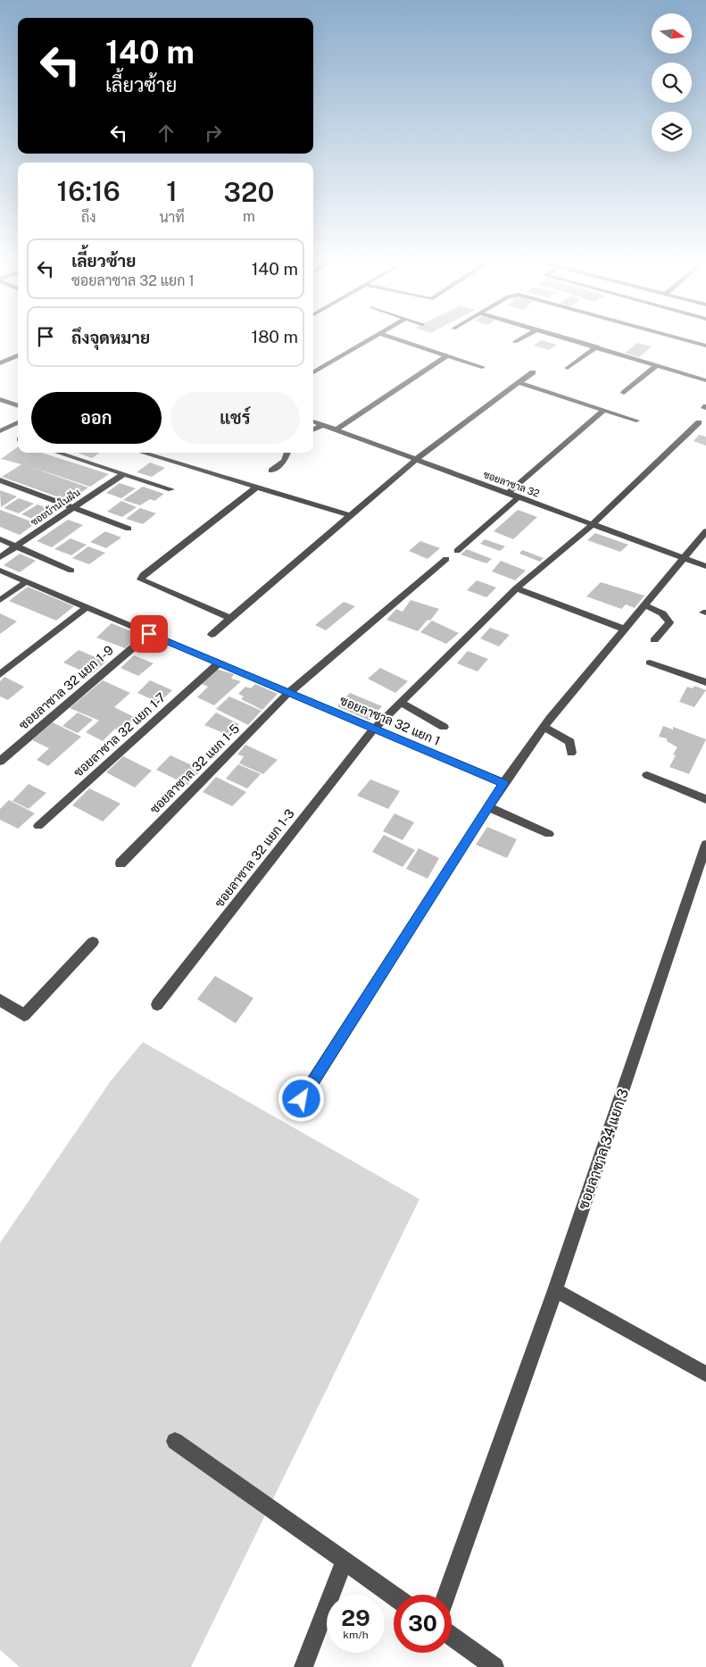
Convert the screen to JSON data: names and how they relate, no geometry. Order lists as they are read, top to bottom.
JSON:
{
  "streets": {
    "street": [
      "ซอยลาซาล 32",
      "ซอยบ้านในฝัน",
      "ซอยลาซาล 32 แยก 1-9",
      "ซอยลาซาล 32 แยก 1",
      "ซอยลาซาล 32 แยก 1-7",
      "ซอยลาซาล 32 แยก 1-5",
      "ซอยลาซาล 32 แยก 1-3",
      "ซอยลาซาล 34 แยก 3"
    ]
  },
  "crossings": [
    ["ซอยลาซาล 32", "ซอยลาซาล 32 แยก 1-3"],
    ["ซอยลาซาล 32 แยก 1-9", "ซอยลาซาล 32 แยก 1"],
    ["ซอยลาซาล 32 แยก 1", "ซอยลาซาล 32 แยก 1-7"],
    ["ซอยลาซาล 32 แยก 1", "ซอยลาซาล 32 แยก 1-5"],
    ["ซอยลาซาล 32 แยก 1", "ซอยลาซาล 32 แยก 1-3"]
  ],
  "north": "right",
  "page": {
    "turn": ["140 m", "เลี้ยวซ้าย"],
    "eta": [
      "16:16",
      "ถึง",
      "1",
      "นาที",
      "320",
      "m"
    ],
    "list": [
      {
        "name": "เลี้ยวซ้าย",
        "note": "ซอยลาซาล 32 แยก 1",
        "value": "140 m"
      },
      {
        "name": "ถึงจุดหมาย",
        "value": "180 m"
      }
    ],
    "buttons": ["ออก", "แชร์"],
    "speed": "29 km/h",
    "limit": "30"
  }
}
